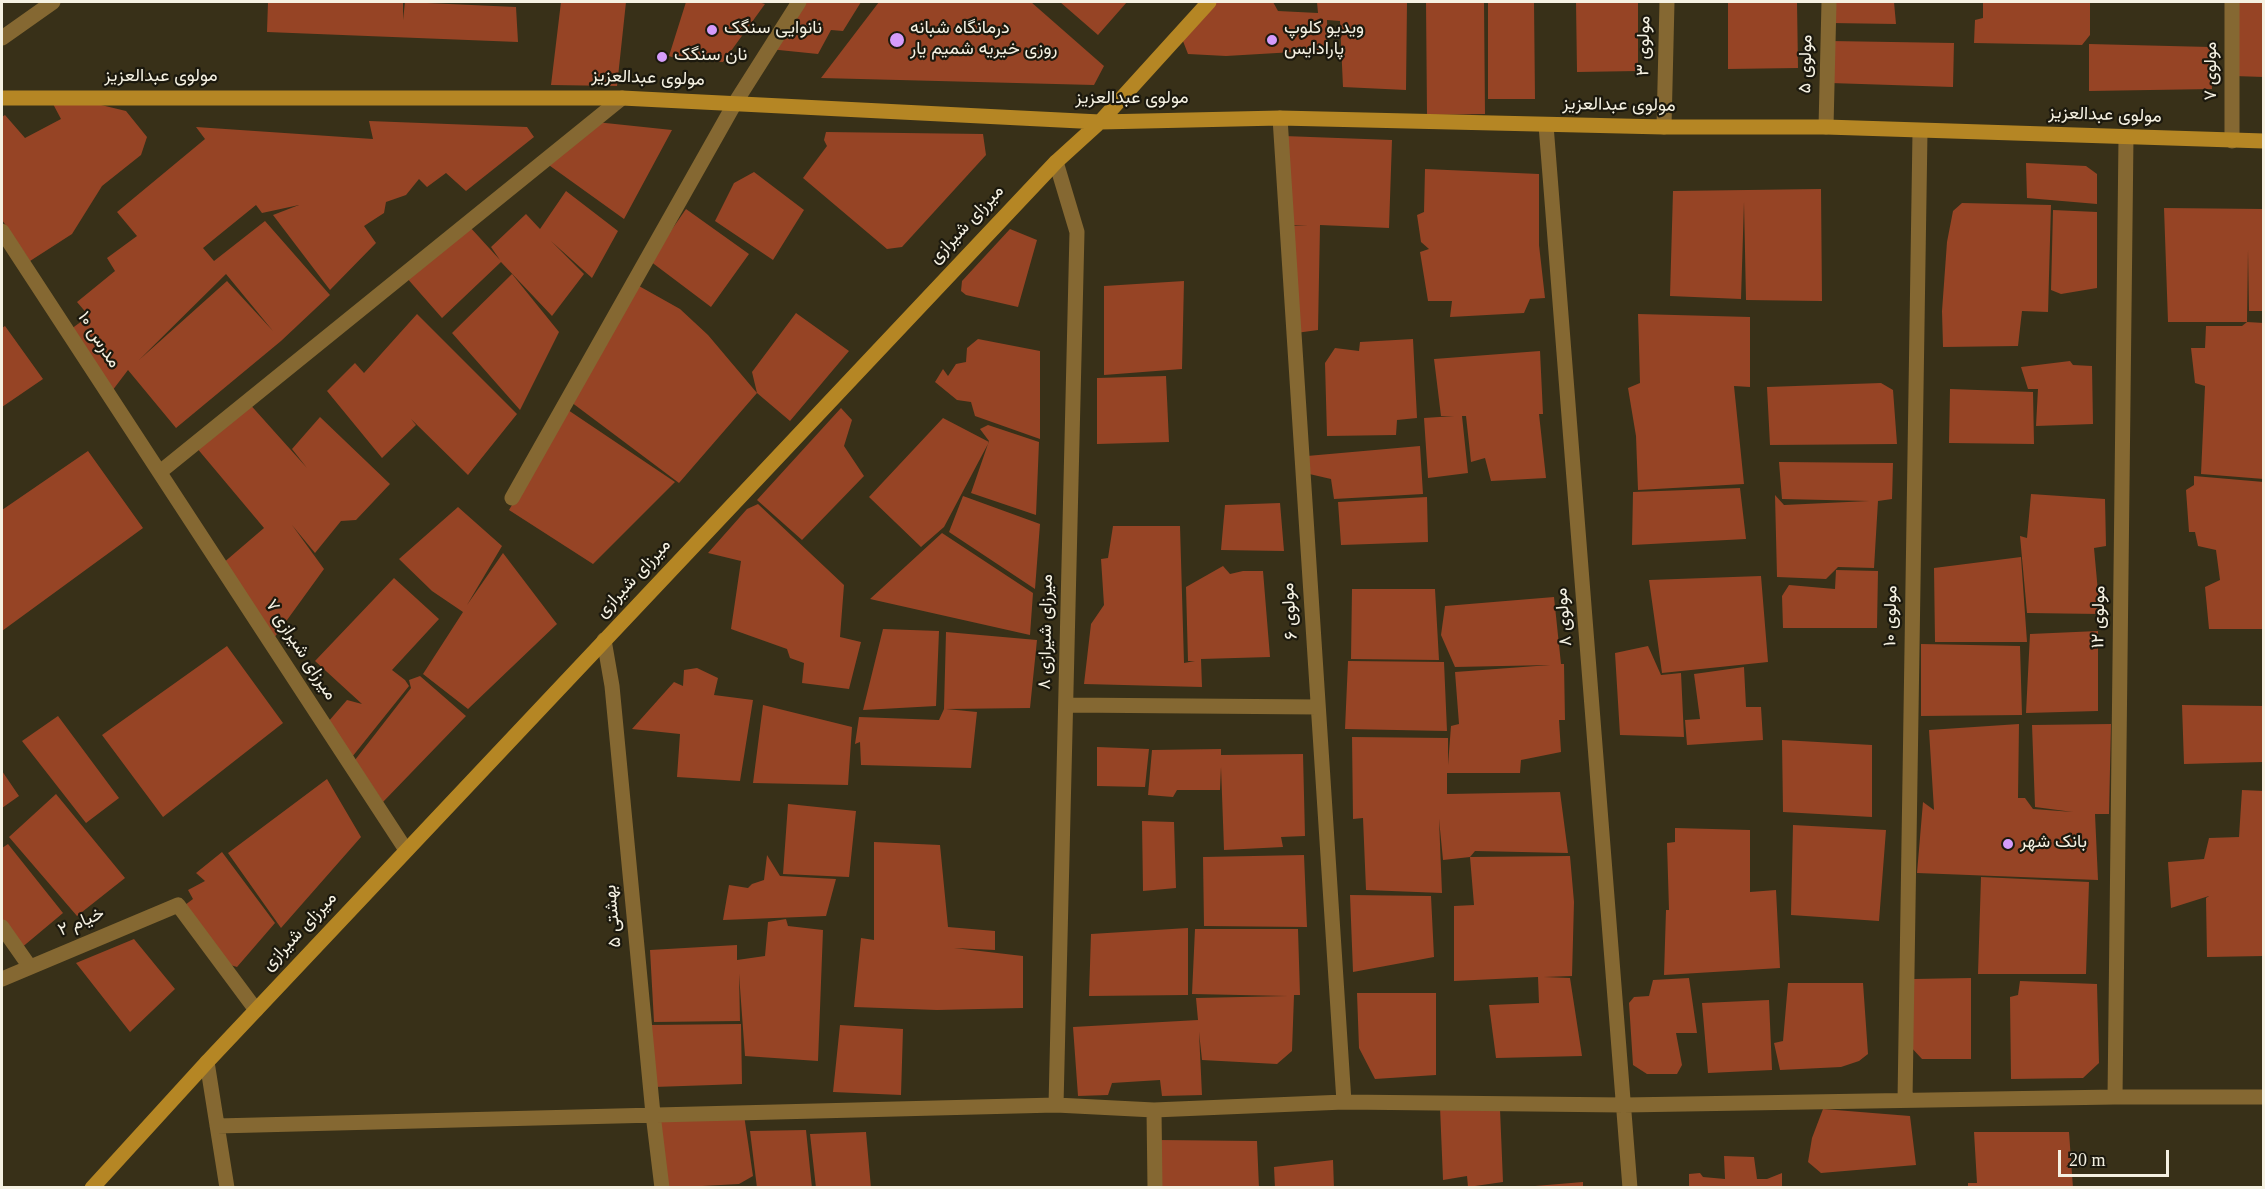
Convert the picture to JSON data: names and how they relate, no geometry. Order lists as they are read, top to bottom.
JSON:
{
  "streets": {
    "main road": ["مولوی عبدالعزیز", "میرزای شیرازی"],
    "street": [
      "مولوی ۳",
      "مولوی ۵",
      "مولوی ۷",
      "مدرس ۱۰",
      "مولوی ۶",
      "مولوی ۱۰",
      "مولوی ۸",
      "مولوی ۱۲",
      "میرزای شیرازی ۸",
      "میرزای شیرازی ۷",
      "بهشتی ۵",
      "خیام ۲"
    ]
  },
  "crossings": [
    ["مولوی ۳", "مولوی عبدالعزیز"],
    ["مولوی ۵", "مولوی عبدالعزیز"],
    ["مولوی ۷", "مولوی عبدالعزیز"],
    ["مولوی عبدالعزیز", "میرزای شیرازی"],
    ["مولوی عبدالعزیز", "مولوی ۶"],
    ["مولوی عبدالعزیز", "مولوی ۱۰"],
    ["مولوی عبدالعزیز", "مولوی ۸"],
    ["مولوی عبدالعزیز", "مولوی ۱۲"],
    ["میرزای شیرازی", "میرزای شیرازی ۸"],
    ["میرزای شیرازی", "میرزای شیرازی ۷"],
    ["میرزای شیرازی", "بهشتی ۵"],
    ["میرزای شیرازی", "خیام ۲"],
    ["مدرس ۱۰", "میرزای شیرازی ۷"]
  ],
  "places": [
    "نانوایی سنگک",
    "درمانگاه شبانه روزی خیریه شمیم یار",
    "ویدیو کلوپ پارادایس",
    "نان سنگک",
    "بانک شهر"
  ],
  "scale_bar": "20 m"
}
